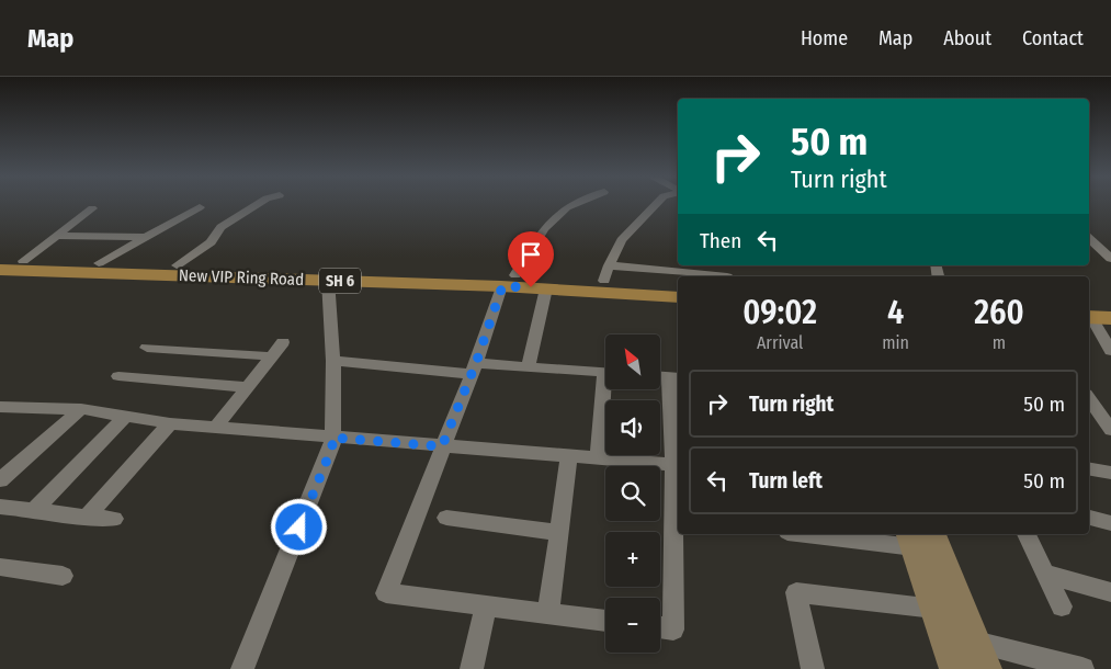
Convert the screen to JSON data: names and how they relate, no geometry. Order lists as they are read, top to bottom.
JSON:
{
  "streets": {
    "main road": ["New VIP Ring Road", "SH 6"]
  },
  "north": "top left",
  "page": {
    "header": "Map",
    "nav": [
      "Home",
      "Map",
      "About",
      "Contact"
    ],
    "turn": ["50 m", "Turn right"],
    "then": "Then",
    "eta": [
      "09:02",
      "Arrival",
      "4",
      "min",
      "260",
      "m"
    ],
    "map_buttons": ["+", "−"],
    "list": [
      {
        "name": "Turn right",
        "value": "50 m"
      },
      {
        "name": "Turn left",
        "value": "50 m"
      }
    ]
  }
}
